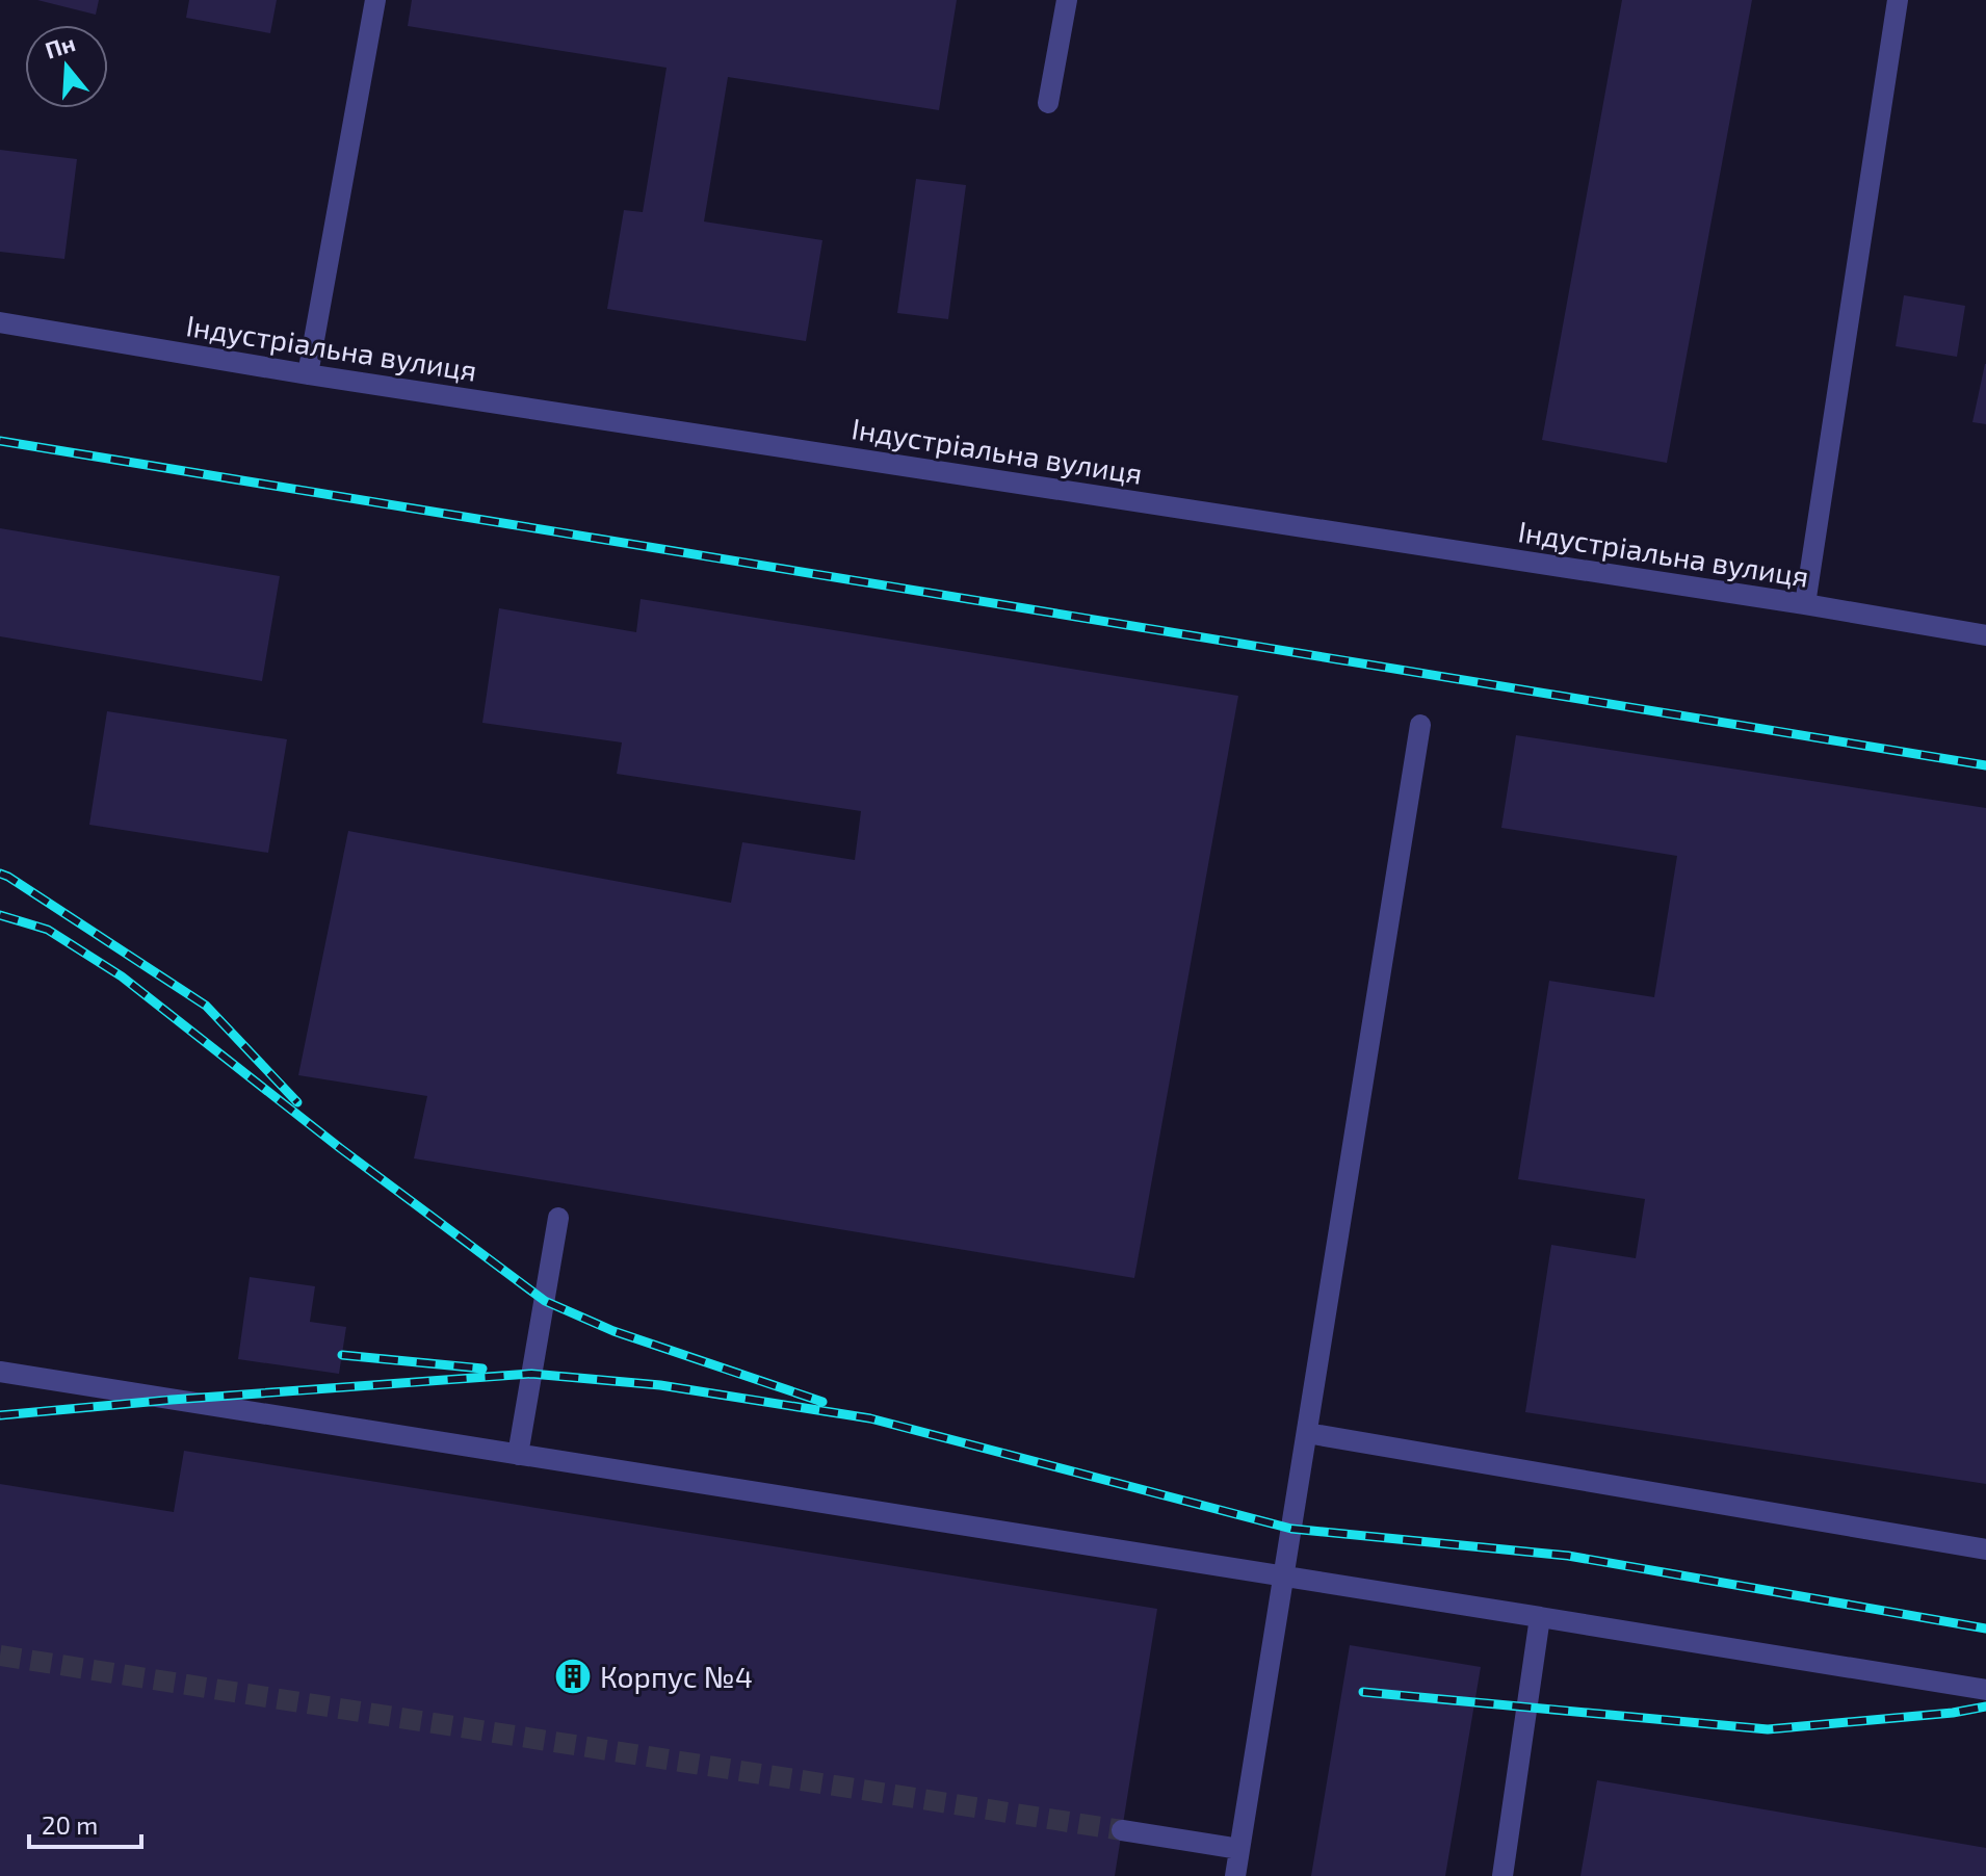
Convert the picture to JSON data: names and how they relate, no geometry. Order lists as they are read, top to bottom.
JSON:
{
  "streets": {
    "street": ["Індустріальна вулиця"]
  },
  "places": {
    "building": ["Корпус №4"]
  },
  "scale_bar": "20 m",
  "north": "top"
}
